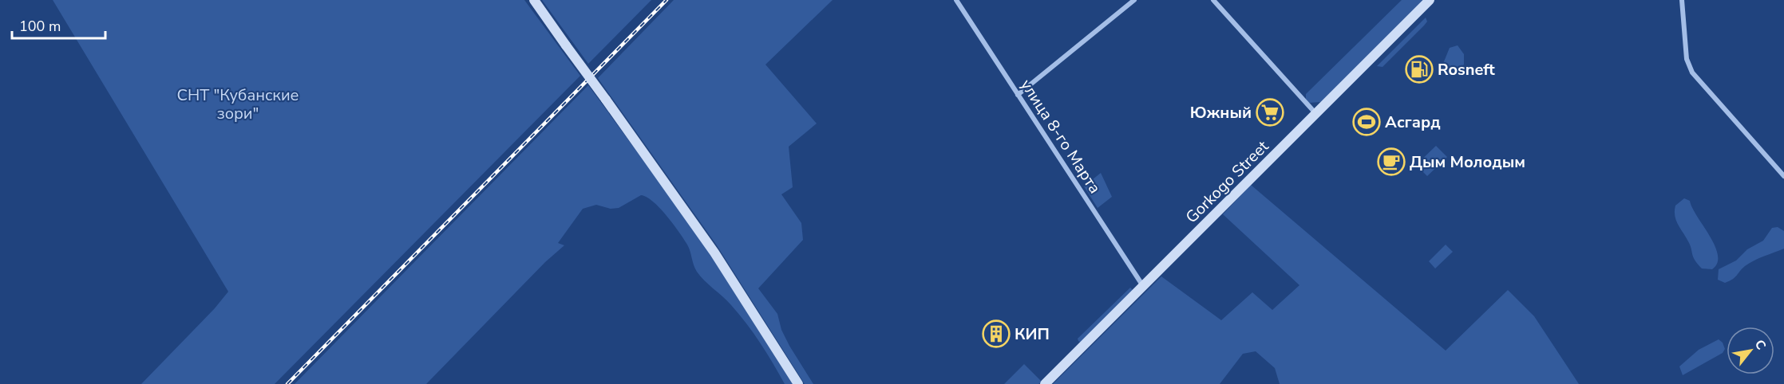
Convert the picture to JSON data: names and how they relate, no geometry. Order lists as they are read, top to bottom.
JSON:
{
  "streets": {
    "main road": ["Gorkogo Street"],
    "street": ["улица 8-го Марта"]
  },
  "crossings": [
    ["улица 8-го Марта", "Gorkogo Street"]
  ],
  "parks": ["СНТ \"Кубанские зори\""],
  "places": {
    "fuel station": ["Rosneft"],
    "supermarket": ["Южный"],
    "sports": ["Асгард"],
    "cafe": ["Дым Молодым"],
    "building": ["КИП"]
  },
  "scale_bar": "100 m",
  "north": "top right"
}
